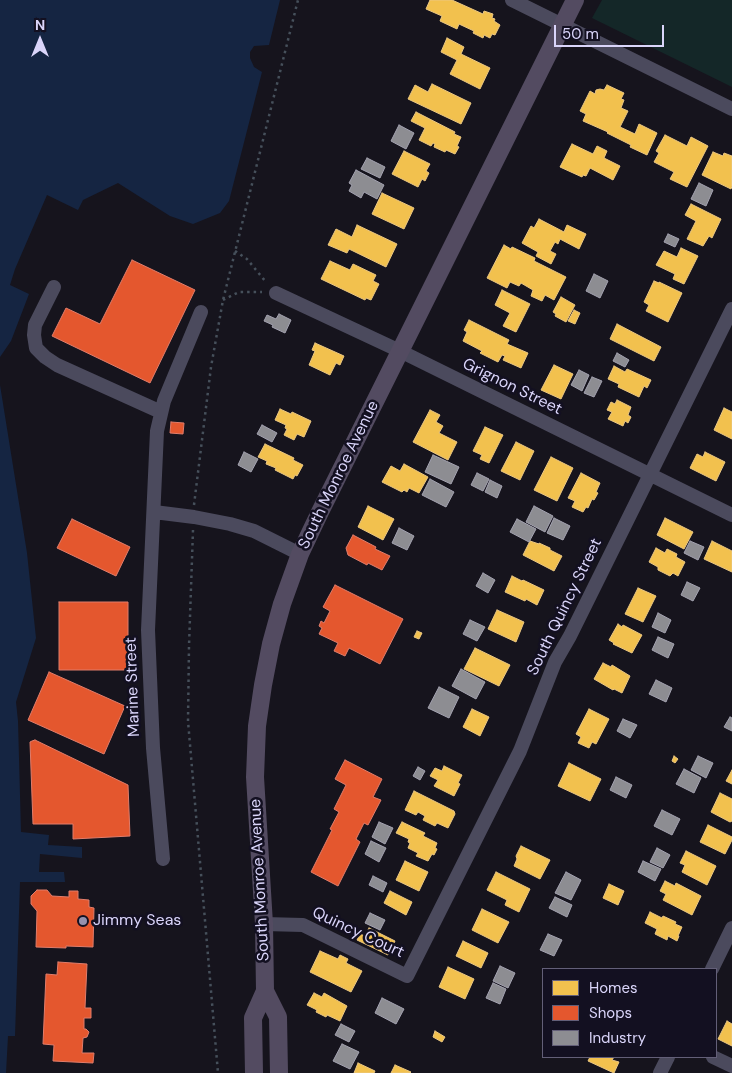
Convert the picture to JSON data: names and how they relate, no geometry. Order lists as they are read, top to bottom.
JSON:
{
  "streets": {
    "main road": ["South Monroe Avenue"],
    "street": [
      "Grignon Street",
      "South Quincy Street",
      "Marine Street",
      "Quincy Court"
    ]
  },
  "crossings": [
    ["Grignon Street", "South Monroe Avenue"],
    ["Grignon Street", "South Quincy Street"],
    ["South Monroe Avenue", "Quincy Court"],
    ["South Quincy Street", "Quincy Court"]
  ],
  "places": ["Jimmy Seas"],
  "legend": ["Homes", "Shops", "Industry"],
  "scale_bar": "50 m",
  "north": "top"
}
